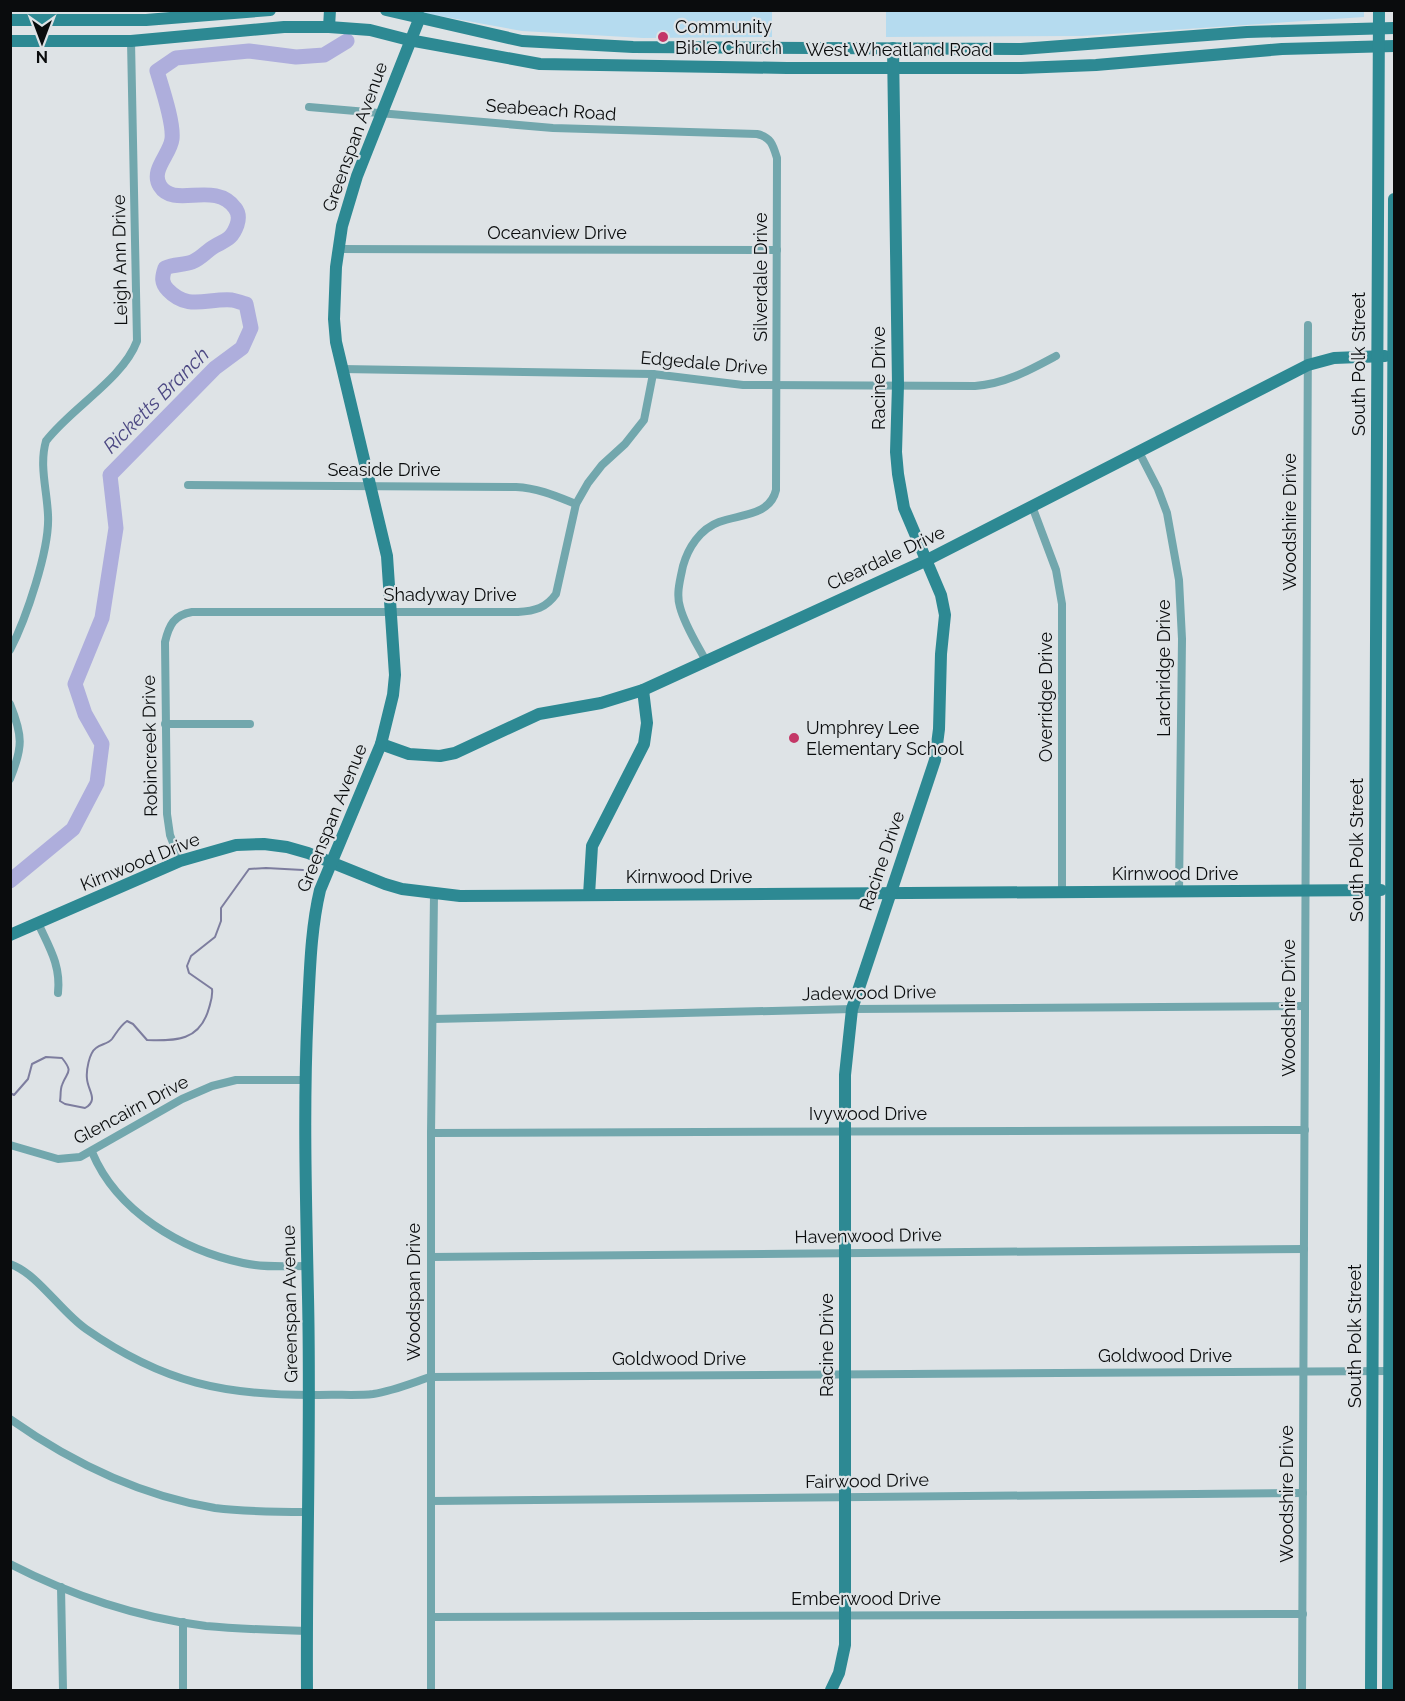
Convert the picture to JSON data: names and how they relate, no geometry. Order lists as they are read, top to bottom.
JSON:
{
  "streets": {
    "street": [
      "West Wheatland Road",
      "Seabeach Road",
      "Greenspan Avenue",
      "Oceanview Drive",
      "Leigh Ann Drive",
      "Silverdale Drive",
      "Edgedale Drive",
      "South Polk Street",
      "Racine Drive",
      "Seaside Drive",
      "Woodshire Drive",
      "Cleardale Drive",
      "Shadyway Drive",
      "Larchridge Drive",
      "Overridge Drive",
      "Robincreek Drive",
      "Kirnwood Drive",
      "Jadewood Drive",
      "Glencairn Drive",
      "Ivywood Drive",
      "Havenwood Drive",
      "Woodspan Drive",
      "Goldwood Drive",
      "Fairwood Drive",
      "Emberwood Drive"
    ]
  },
  "crossings": [
    ["West Wheatland Road", "Greenspan Avenue"],
    ["West Wheatland Road", "Leigh Ann Drive"],
    ["West Wheatland Road", "South Polk Street"],
    ["West Wheatland Road", "Racine Drive"],
    ["Seabeach Road", "Greenspan Avenue"],
    ["Seabeach Road", "Silverdale Drive"],
    ["Greenspan Avenue", "Oceanview Drive"],
    ["Greenspan Avenue", "Edgedale Drive"],
    ["Greenspan Avenue", "Seaside Drive"],
    ["Greenspan Avenue", "Cleardale Drive"],
    ["Greenspan Avenue", "Shadyway Drive"],
    ["Greenspan Avenue", "Kirnwood Drive"],
    ["Greenspan Avenue", "Glencairn Drive"],
    ["Greenspan Avenue", "Goldwood Drive"],
    ["Oceanview Drive", "Silverdale Drive"],
    ["Silverdale Drive", "Edgedale Drive"],
    ["Silverdale Drive", "Cleardale Drive"],
    ["Edgedale Drive", "Racine Drive"],
    ["Edgedale Drive", "Shadyway Drive"],
    ["South Polk Street", "Cleardale Drive"],
    ["South Polk Street", "Kirnwood Drive"],
    ["South Polk Street", "Goldwood Drive"],
    ["Racine Drive", "Cleardale Drive"],
    ["Racine Drive", "Kirnwood Drive"],
    ["Racine Drive", "Jadewood Drive"],
    ["Racine Drive", "Ivywood Drive"],
    ["Racine Drive", "Havenwood Drive"],
    ["Racine Drive", "Goldwood Drive"],
    ["Racine Drive", "Fairwood Drive"],
    ["Racine Drive", "Emberwood Drive"],
    ["Seaside Drive", "Shadyway Drive"],
    ["Woodshire Drive", "Cleardale Drive"],
    ["Woodshire Drive", "Kirnwood Drive"],
    ["Woodshire Drive", "Jadewood Drive"],
    ["Woodshire Drive", "Ivywood Drive"],
    ["Woodshire Drive", "Havenwood Drive"],
    ["Woodshire Drive", "Goldwood Drive"],
    ["Woodshire Drive", "Fairwood Drive"],
    ["Woodshire Drive", "Emberwood Drive"],
    ["Cleardale Drive", "Larchridge Drive"],
    ["Cleardale Drive", "Overridge Drive"],
    ["Shadyway Drive", "Robincreek Drive"],
    ["Larchridge Drive", "Kirnwood Drive"],
    ["Overridge Drive", "Kirnwood Drive"],
    ["Robincreek Drive", "Kirnwood Drive"],
    ["Kirnwood Drive", "Woodspan Drive"],
    ["Jadewood Drive", "Woodspan Drive"],
    ["Ivywood Drive", "Woodspan Drive"],
    ["Havenwood Drive", "Woodspan Drive"],
    ["Woodspan Drive", "Goldwood Drive"],
    ["Woodspan Drive", "Fairwood Drive"],
    ["Woodspan Drive", "Emberwood Drive"]
  ],
  "water": ["Ricketts Branch"],
  "places": ["Community Bible Church", "Umphrey Lee Elementary School"],
  "north": "bottom"
}
